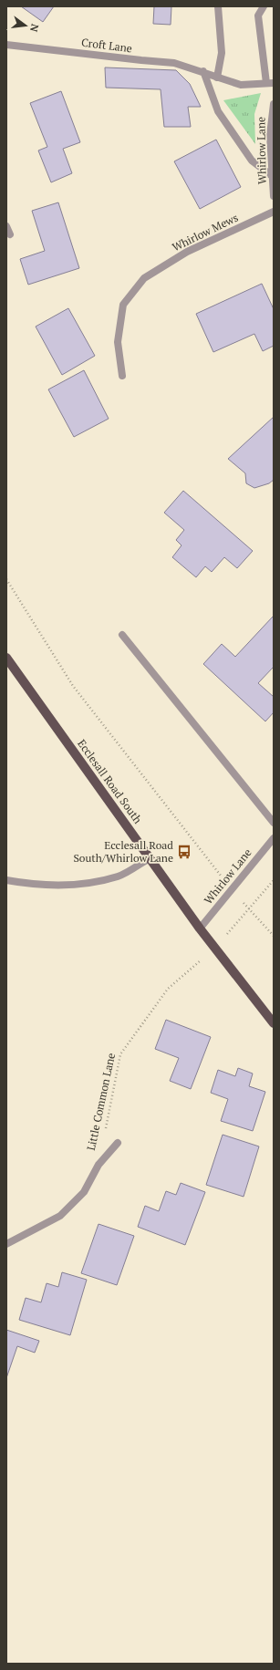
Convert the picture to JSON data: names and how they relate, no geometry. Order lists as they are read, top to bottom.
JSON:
{
  "streets": {
    "main road": ["Ecclesall Road South"],
    "street": [
      "Croft Lane",
      "Whirlow Lane",
      "Whirlow Mews",
      "Little Common Lane"
    ]
  },
  "crossings": [
    ["Whirlow Lane", "Ecclesall Road South"],
    ["Ecclesall Road South", "Little Common Lane"]
  ],
  "places": {
    "bus stop": ["Ecclesall Road South/Whirlow Lane"]
  },
  "north": "right"
}
